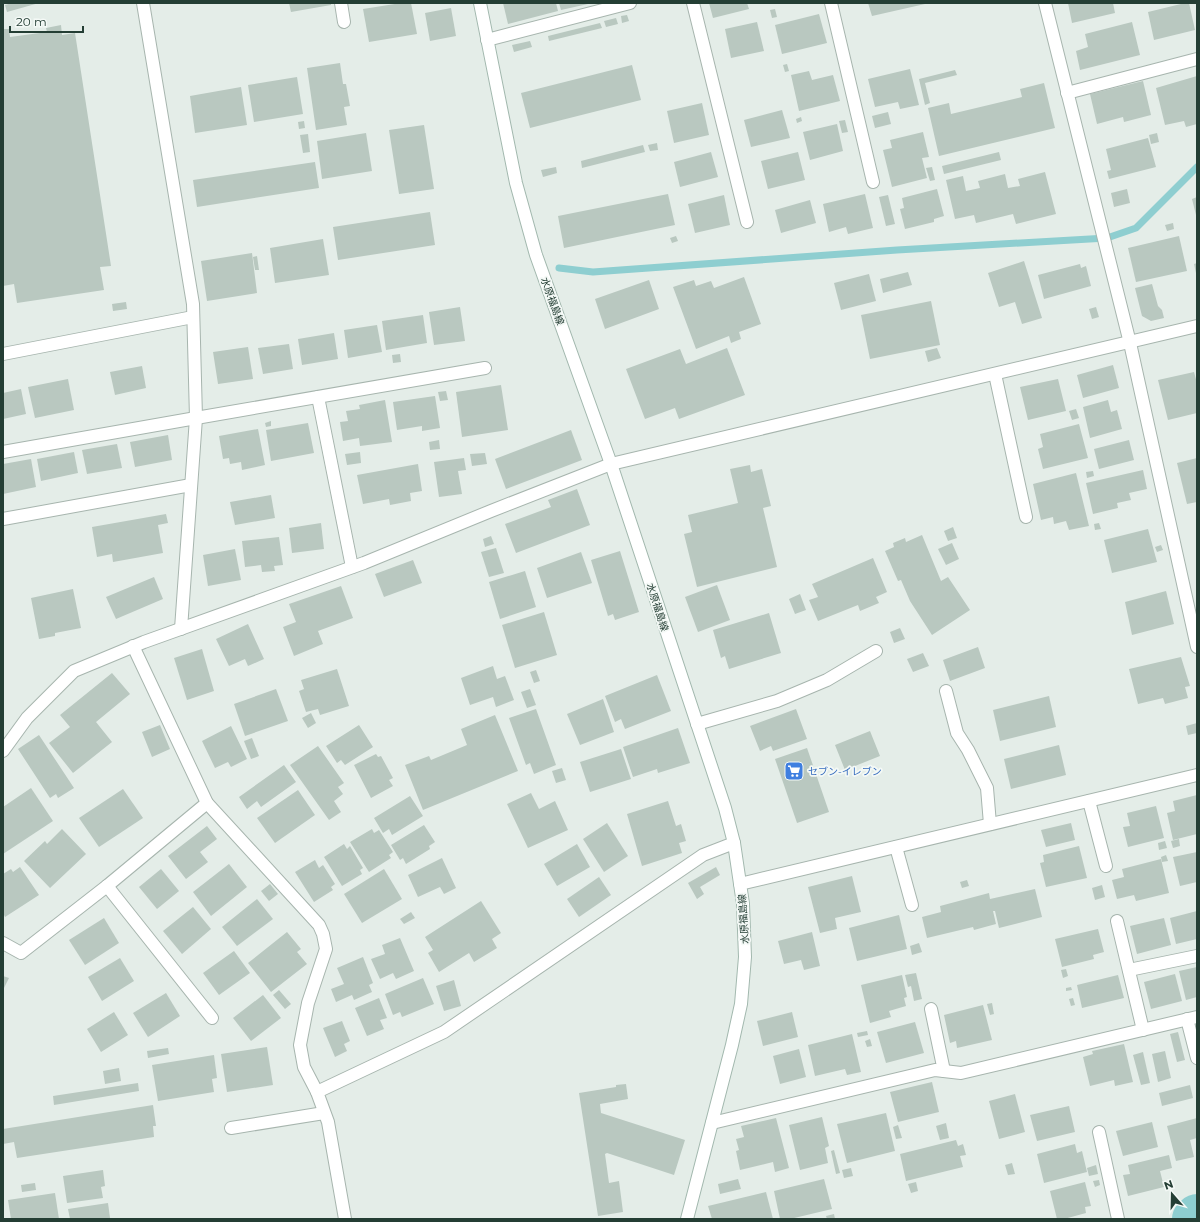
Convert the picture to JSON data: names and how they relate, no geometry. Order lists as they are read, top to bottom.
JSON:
{
  "streets": {
    "street": ["水原福島線"]
  },
  "places": {
    "supermarket": ["セブン-イレブン"]
  },
  "scale_bar": "20 m",
  "north": "top"
}
